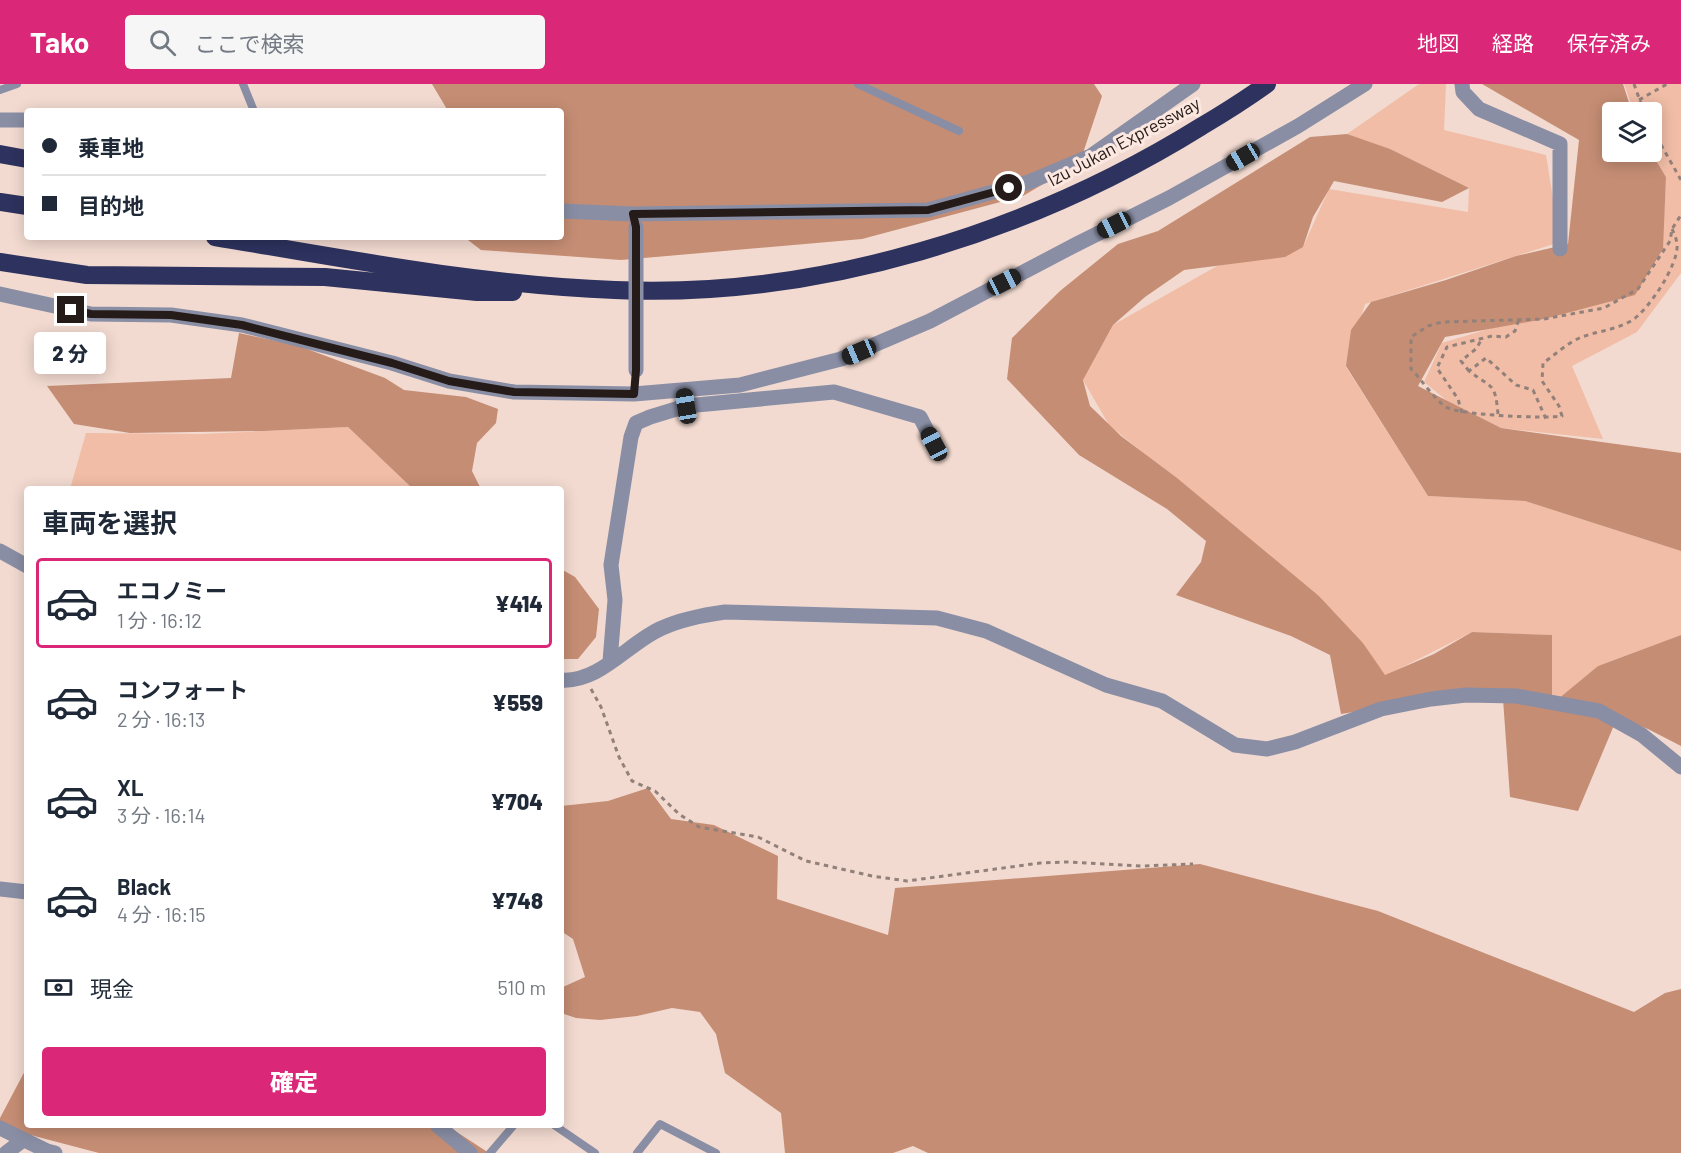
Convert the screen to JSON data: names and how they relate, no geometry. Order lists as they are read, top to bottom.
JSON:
{
  "streets": {
    "highway": ["Izu Jukan Expressway"]
  },
  "page": {
    "header": "Tako",
    "search": "ここで検索",
    "nav": ["地図", "経路", "保存済み"],
    "banner": ["乗車地", "目的地"],
    "bubble": "2 分",
    "heading": "車両を選択",
    "list": [
      {
        "name": "エコノミー",
        "note": "1 分 · 16:12",
        "value": "¥414"
      },
      {
        "name": "コンフォート",
        "note": "2 分 · 16:13",
        "value": "¥559"
      },
      {
        "name": "XL",
        "note": "3 分 · 16:14",
        "value": "¥704"
      },
      {
        "name": "Black",
        "note": "4 分 · 16:15",
        "value": "¥748"
      }
    ],
    "pay": ["現金", "510 m"],
    "buttons": "確定"
  }
}
